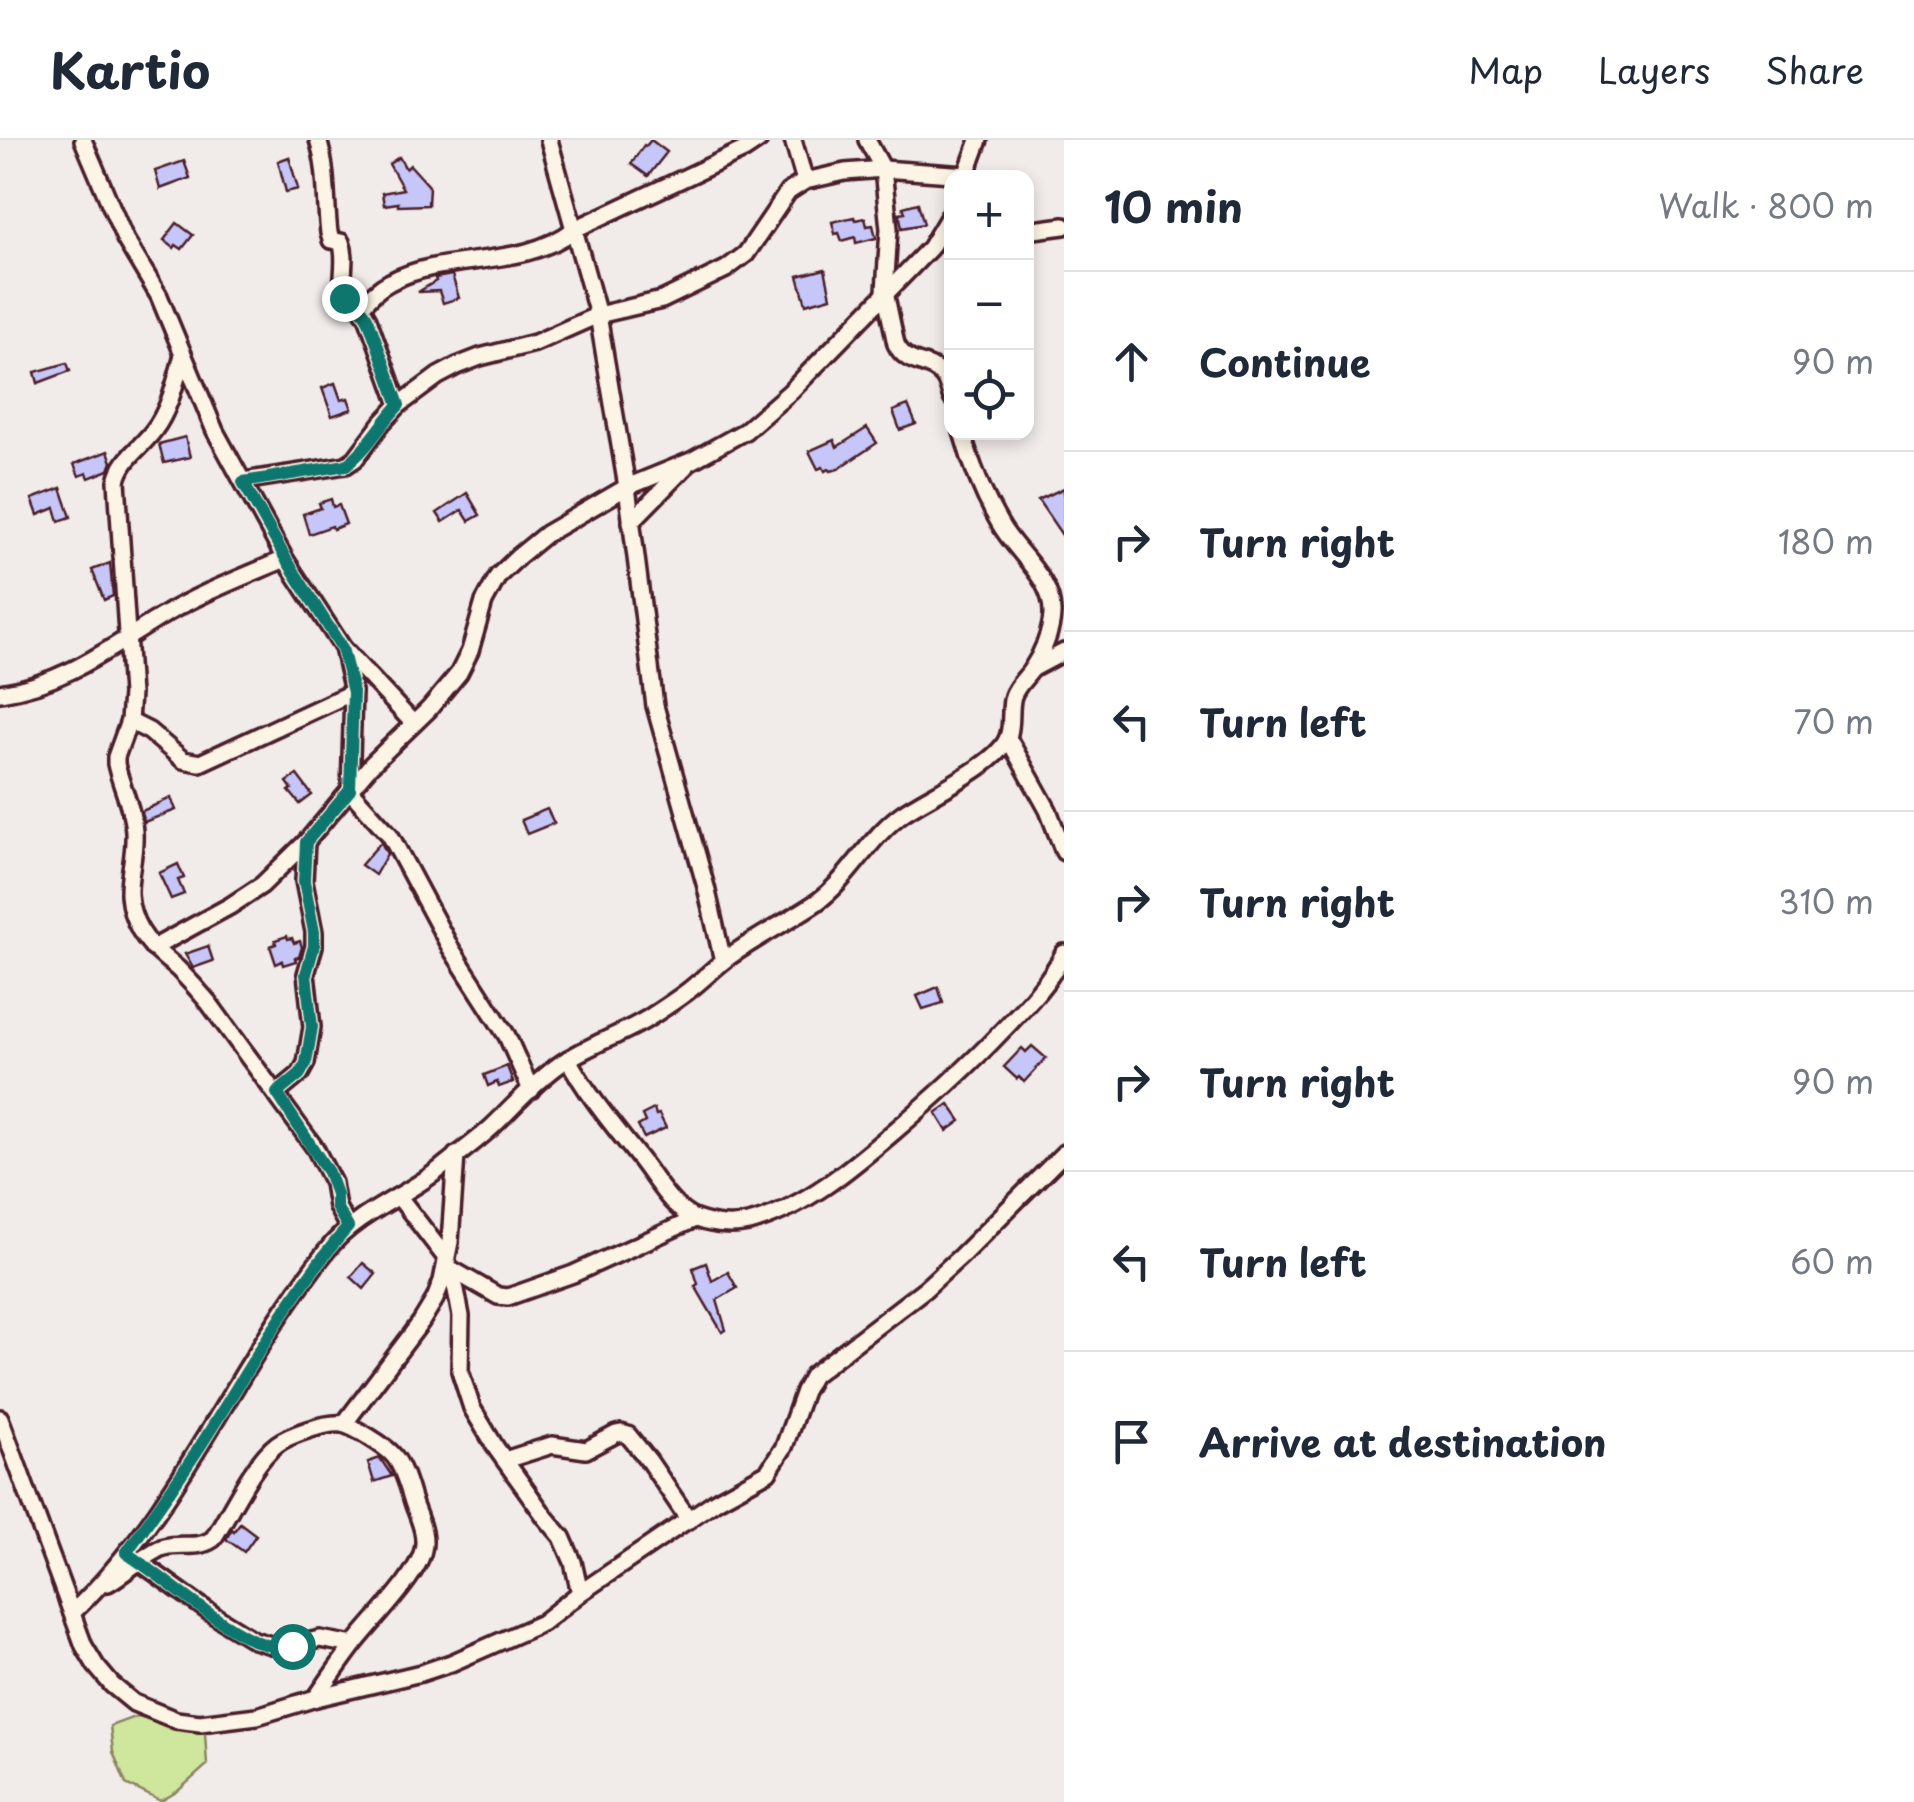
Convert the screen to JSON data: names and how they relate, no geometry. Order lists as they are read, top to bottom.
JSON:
{
  "page": {
    "header": "Kartio",
    "nav": ["Map", "Layers", "Share"],
    "heading": ["10 min", "Walk · 800 m"],
    "map_buttons": ["+", "−"],
    "list": [
      ["Continue", "90 m"],
      ["Turn right", "180 m"],
      ["Turn left", "70 m"],
      ["Turn right", "310 m"],
      ["Turn right", "90 m"],
      ["Turn left", "60 m"],
      "Arrive at destination"
    ]
  }
}
